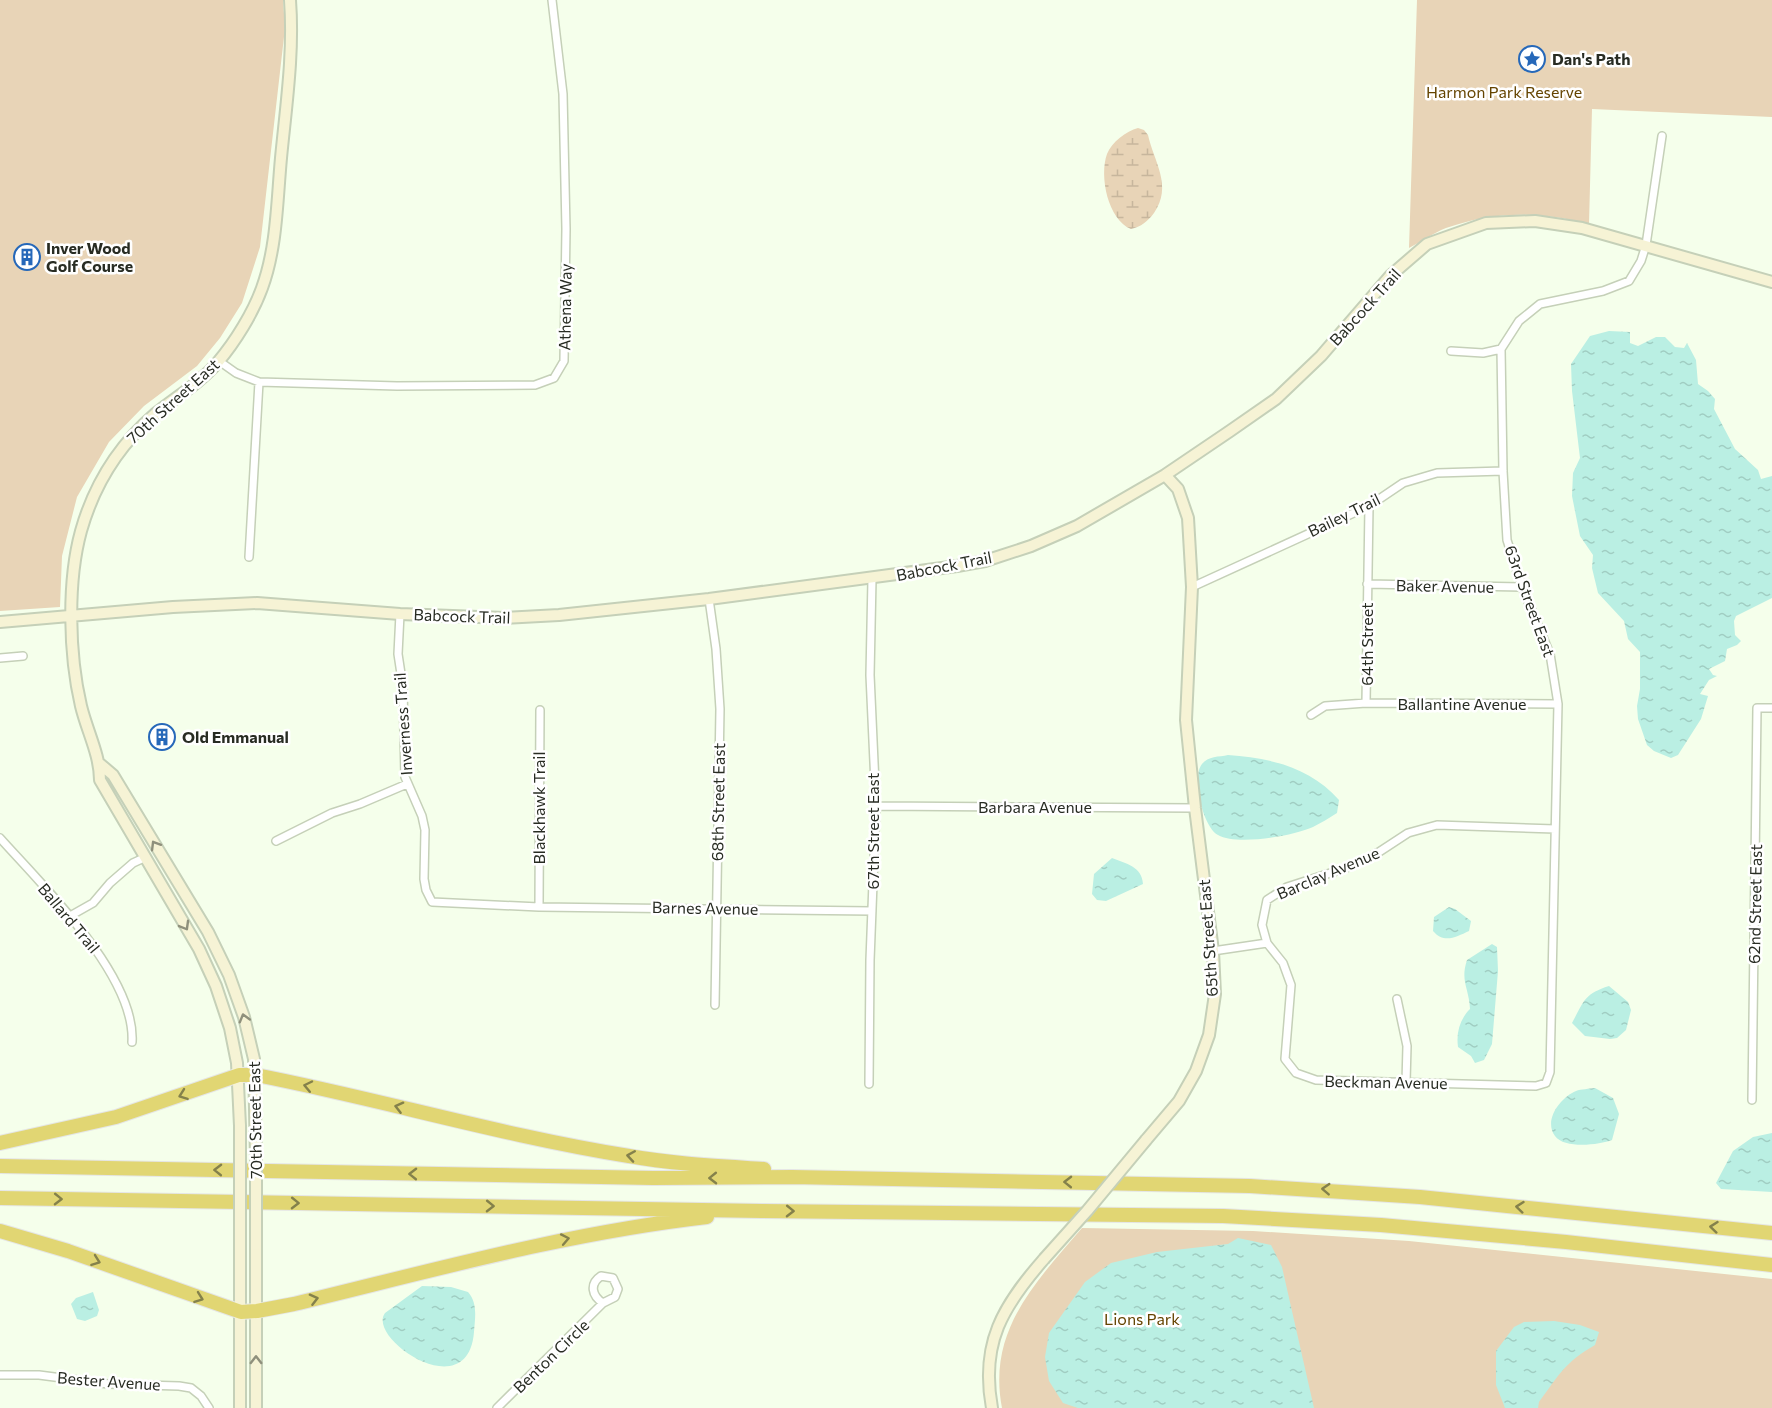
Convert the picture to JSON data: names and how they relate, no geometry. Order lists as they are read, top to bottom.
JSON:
{
  "streets": {
    "street": [
      "Athena Way",
      "Babcock Trail",
      "70th Street East",
      "Bailey Trail",
      "Baker Avenue",
      "63rd Street East",
      "64th Street",
      "Ballantine Avenue",
      "Inverness Trail",
      "68th Street East",
      "Barbara Avenue",
      "Blackhawk Trail",
      "67th Street East",
      "Barclay Avenue",
      "62nd Street East",
      "Barnes Avenue",
      "Ballard Trail",
      "65th Street East",
      "Beckman Avenue",
      "Benton Circle",
      "Bester Avenue"
    ]
  },
  "crossings": [
    ["Athena Way", "70th Street East"],
    ["Babcock Trail", "70th Street East"],
    ["Babcock Trail", "Inverness Trail"],
    ["Babcock Trail", "68th Street East"],
    ["Babcock Trail", "67th Street East"],
    ["Babcock Trail", "65th Street East"],
    ["Bailey Trail", "63rd Street East"],
    ["Bailey Trail", "64th Street"],
    ["Bailey Trail", "65th Street East"],
    ["Baker Avenue", "63rd Street East"],
    ["Baker Avenue", "64th Street"],
    ["63rd Street East", "Ballantine Avenue"],
    ["63rd Street East", "Barclay Avenue"],
    ["63rd Street East", "Beckman Avenue"],
    ["64th Street", "Ballantine Avenue"],
    ["Inverness Trail", "Blackhawk Trail"],
    ["Inverness Trail", "Barnes Avenue"],
    ["68th Street East", "Barnes Avenue"],
    ["Barbara Avenue", "67th Street East"],
    ["Barbara Avenue", "65th Street East"],
    ["Blackhawk Trail", "Barnes Avenue"],
    ["67th Street East", "Barnes Avenue"],
    ["Barclay Avenue", "Beckman Avenue"]
  ],
  "parks": ["Harmon Park Reserve", "Lions Park"],
  "places": {
    "place": ["Dan's Path"],
    "building": ["Inver Wood Golf Course", "Old Emmanual"]
  }
}
